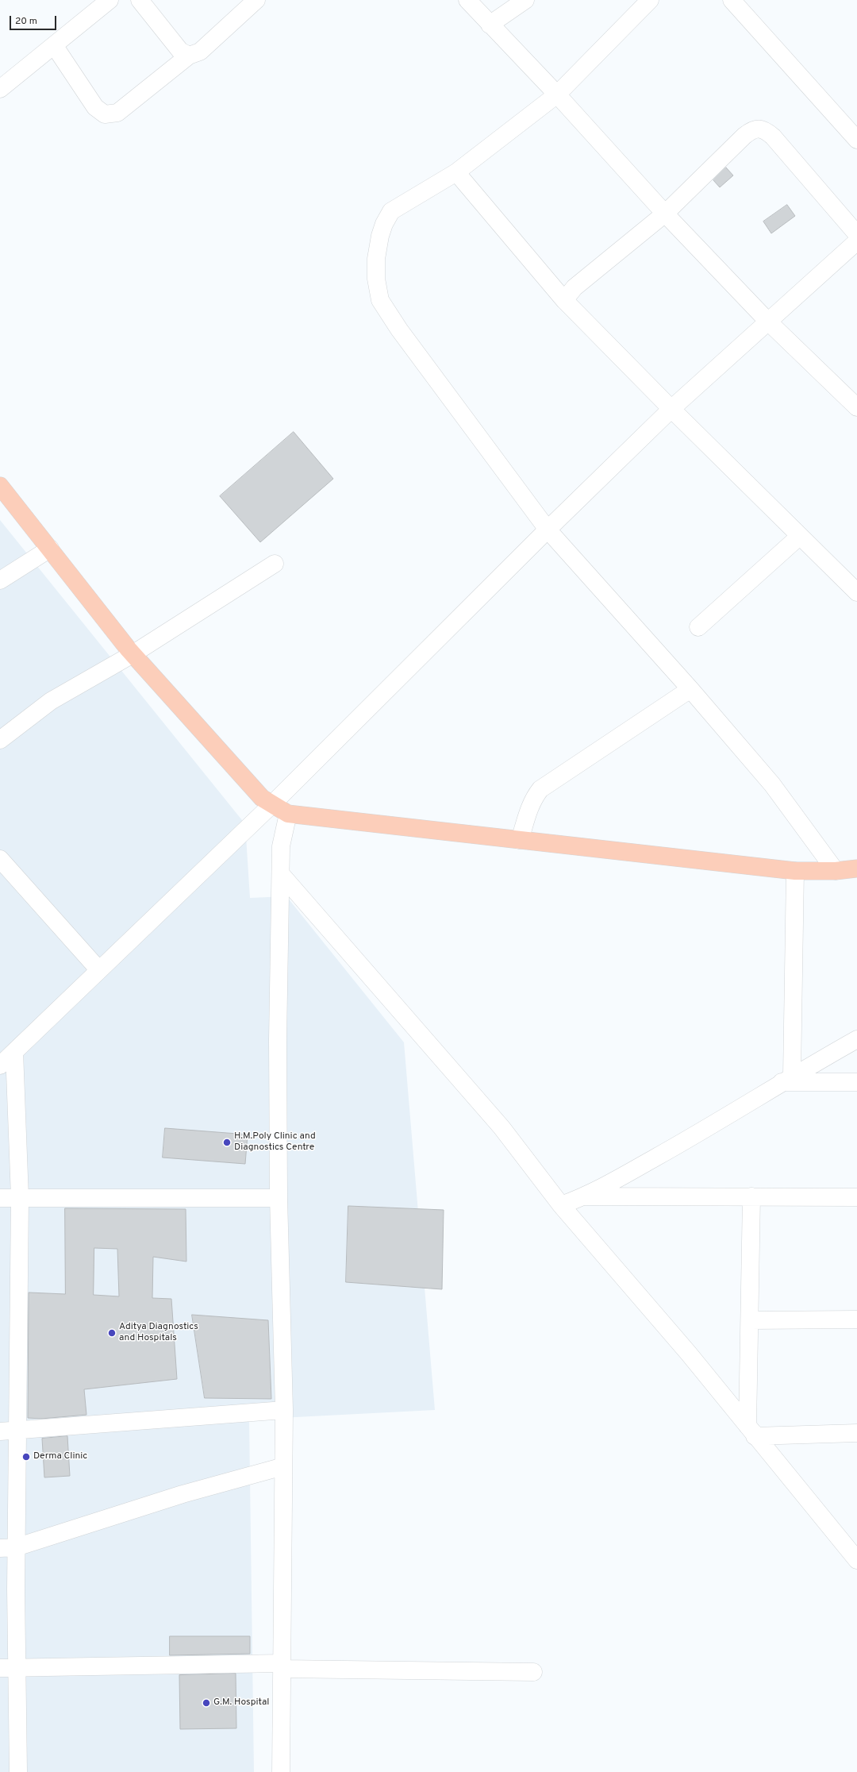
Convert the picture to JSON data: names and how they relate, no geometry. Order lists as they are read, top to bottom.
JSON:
{
  "places": [
    "H.M.Poly Clinic and Diagnostics Centre",
    "Aditya Diagnostics and Hospitals",
    "Derma Clinic",
    "G.M. Hospital"
  ],
  "scale_bar": "20 m"
}
